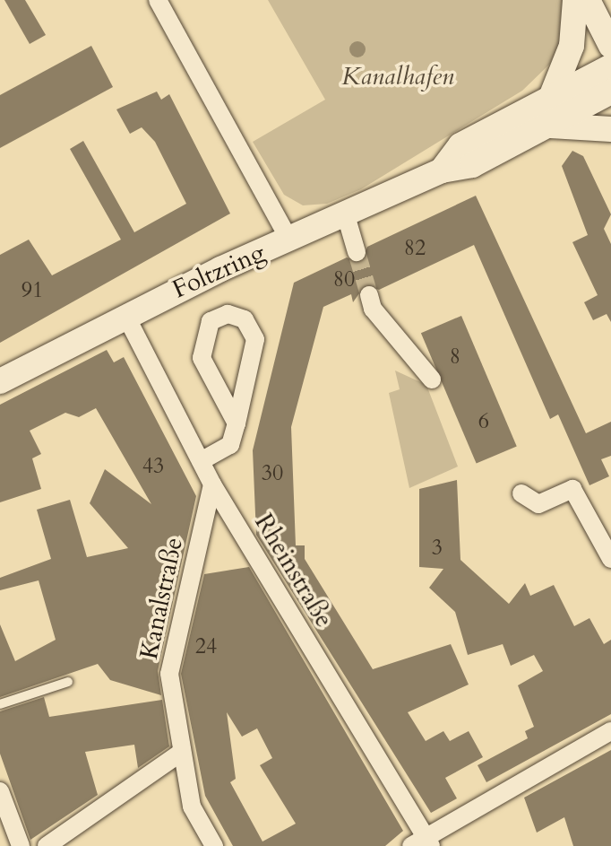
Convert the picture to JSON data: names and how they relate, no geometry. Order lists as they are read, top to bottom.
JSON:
{
  "streets": {
    "street": ["Foltzring", "Rheinstraße", "Kanalstraße"]
  },
  "crossings": [
    ["Foltzring", "Rheinstraße"],
    ["Rheinstraße", "Kanalstraße"]
  ],
  "parks": ["Kanalhafen"],
  "house_numbers": [
    "82",
    "80",
    "91",
    "8",
    "6",
    "43",
    "30",
    "3",
    "24"
  ]
}
